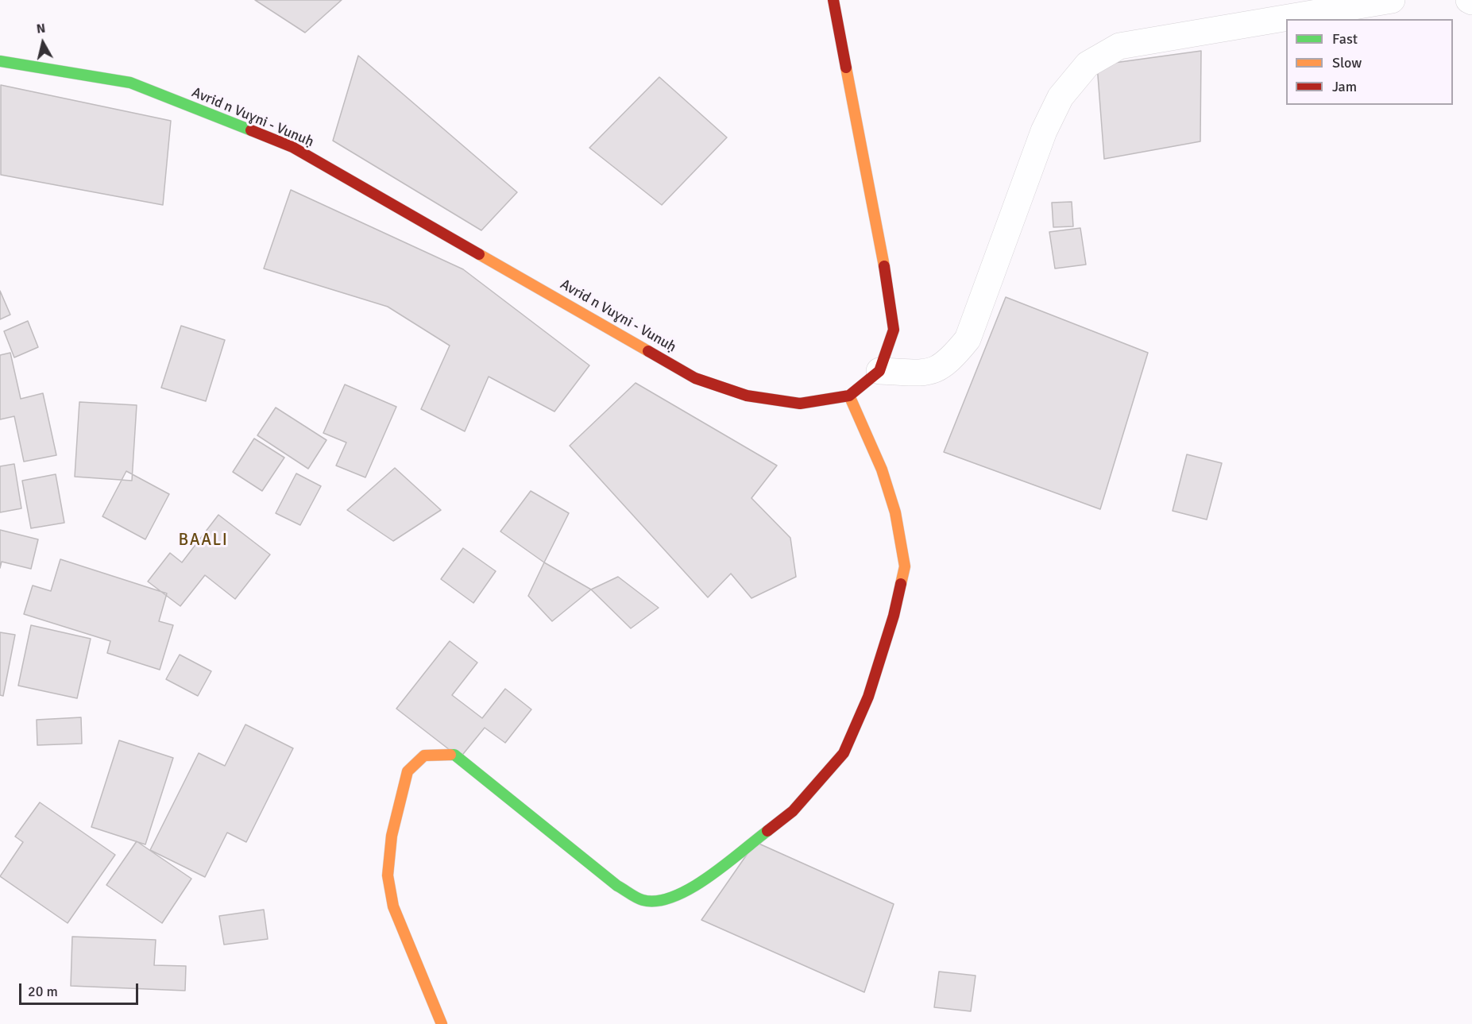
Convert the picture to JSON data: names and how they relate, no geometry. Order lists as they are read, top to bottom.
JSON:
{
  "streets": {
    "main road": ["Avrid n Vuɣni - Vunuḥ"]
  },
  "districts": ["BAALI"],
  "legend": ["Fast", "Slow", "Jam"],
  "scale_bar": "20 m",
  "north": "top"
}
